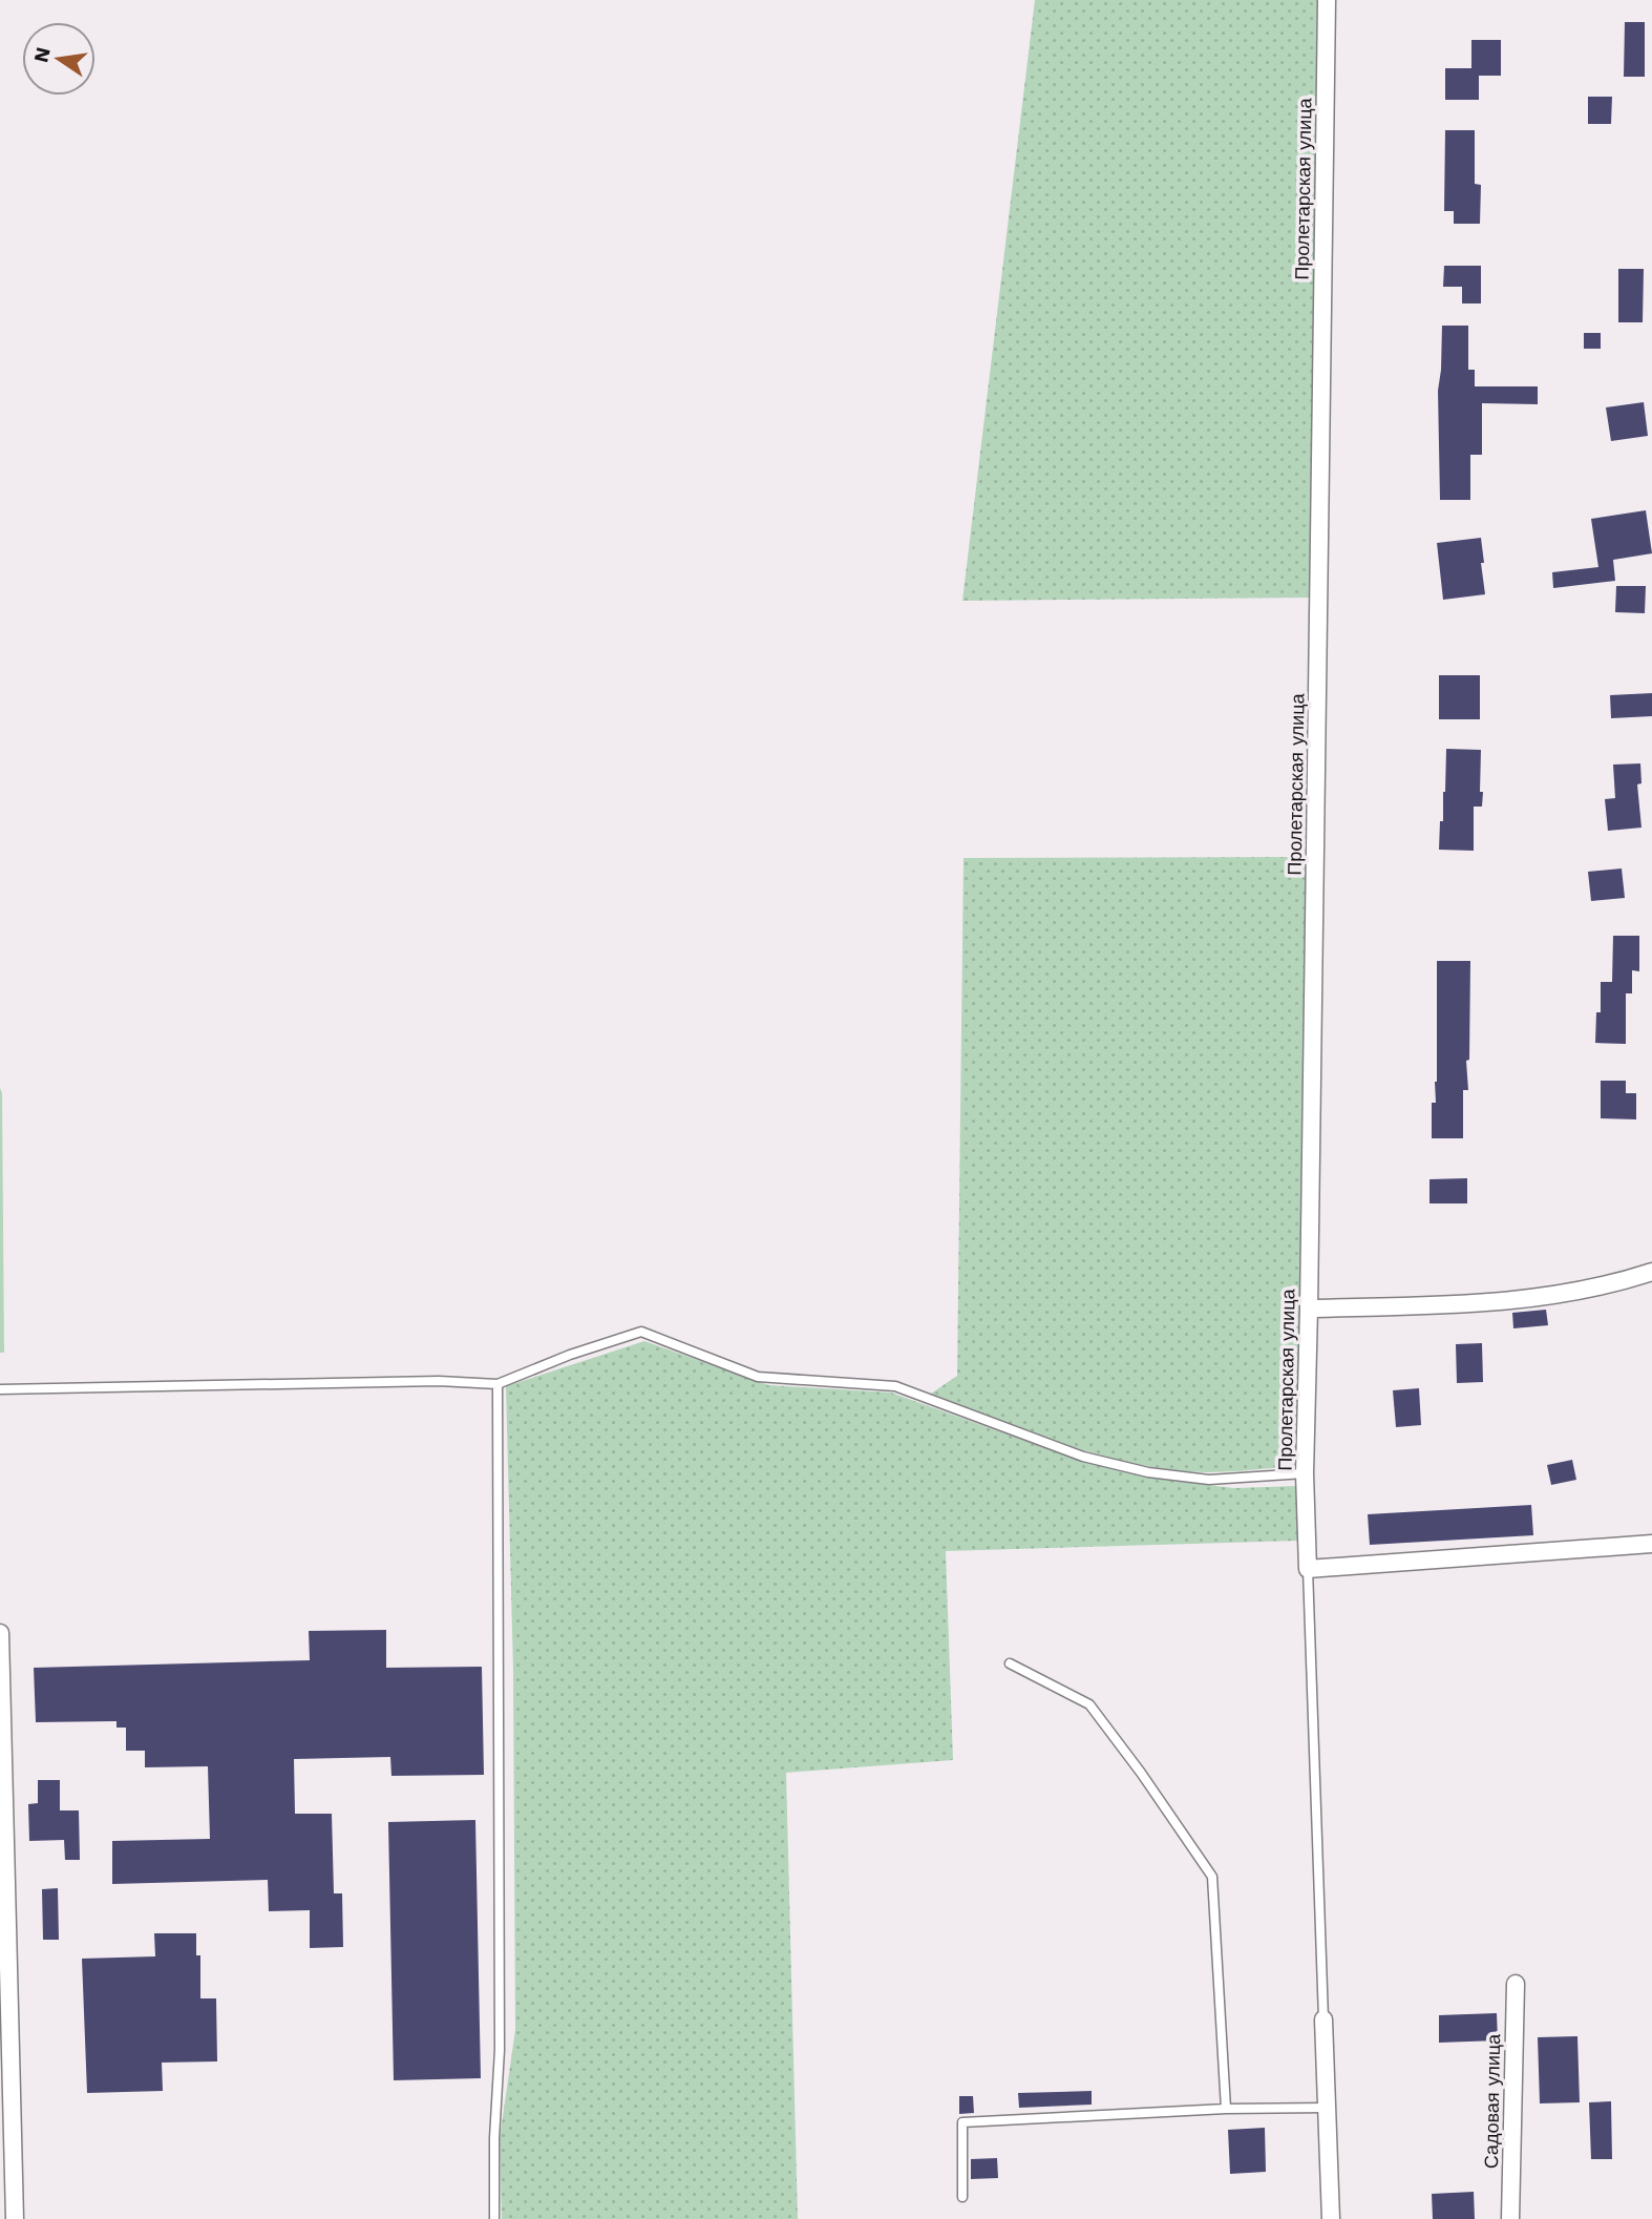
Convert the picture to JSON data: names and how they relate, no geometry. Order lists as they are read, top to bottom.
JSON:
{
  "streets": {
    "street": ["Пролетарская улица", "Садовая улица"]
  },
  "north": "left"
}
